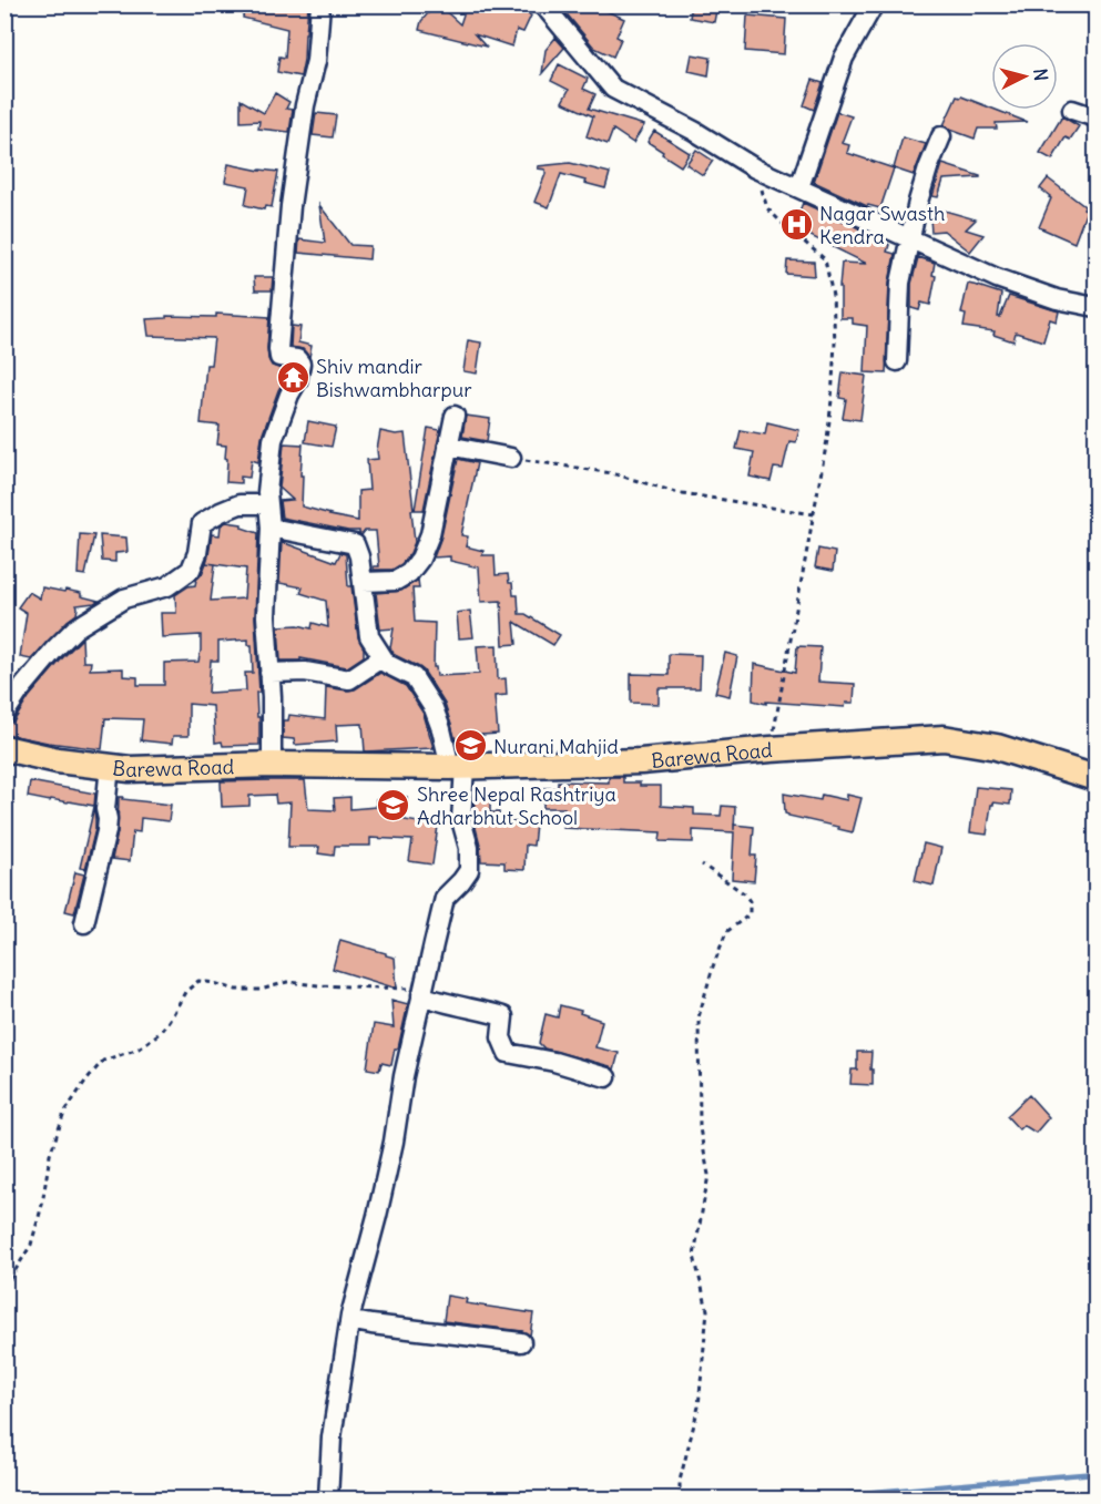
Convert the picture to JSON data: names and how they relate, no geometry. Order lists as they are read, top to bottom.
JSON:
{
  "streets": {
    "main road": ["Barewa Road"]
  },
  "places": {
    "hospital": ["Nagar Swasth Kendra"],
    "temple": ["Shiv mandir Bishwambharpur"],
    "school or university": ["Nurani Mahjid", "Shree Nepal Rashtriya Adharbhut School"]
  },
  "north": "right"
}
